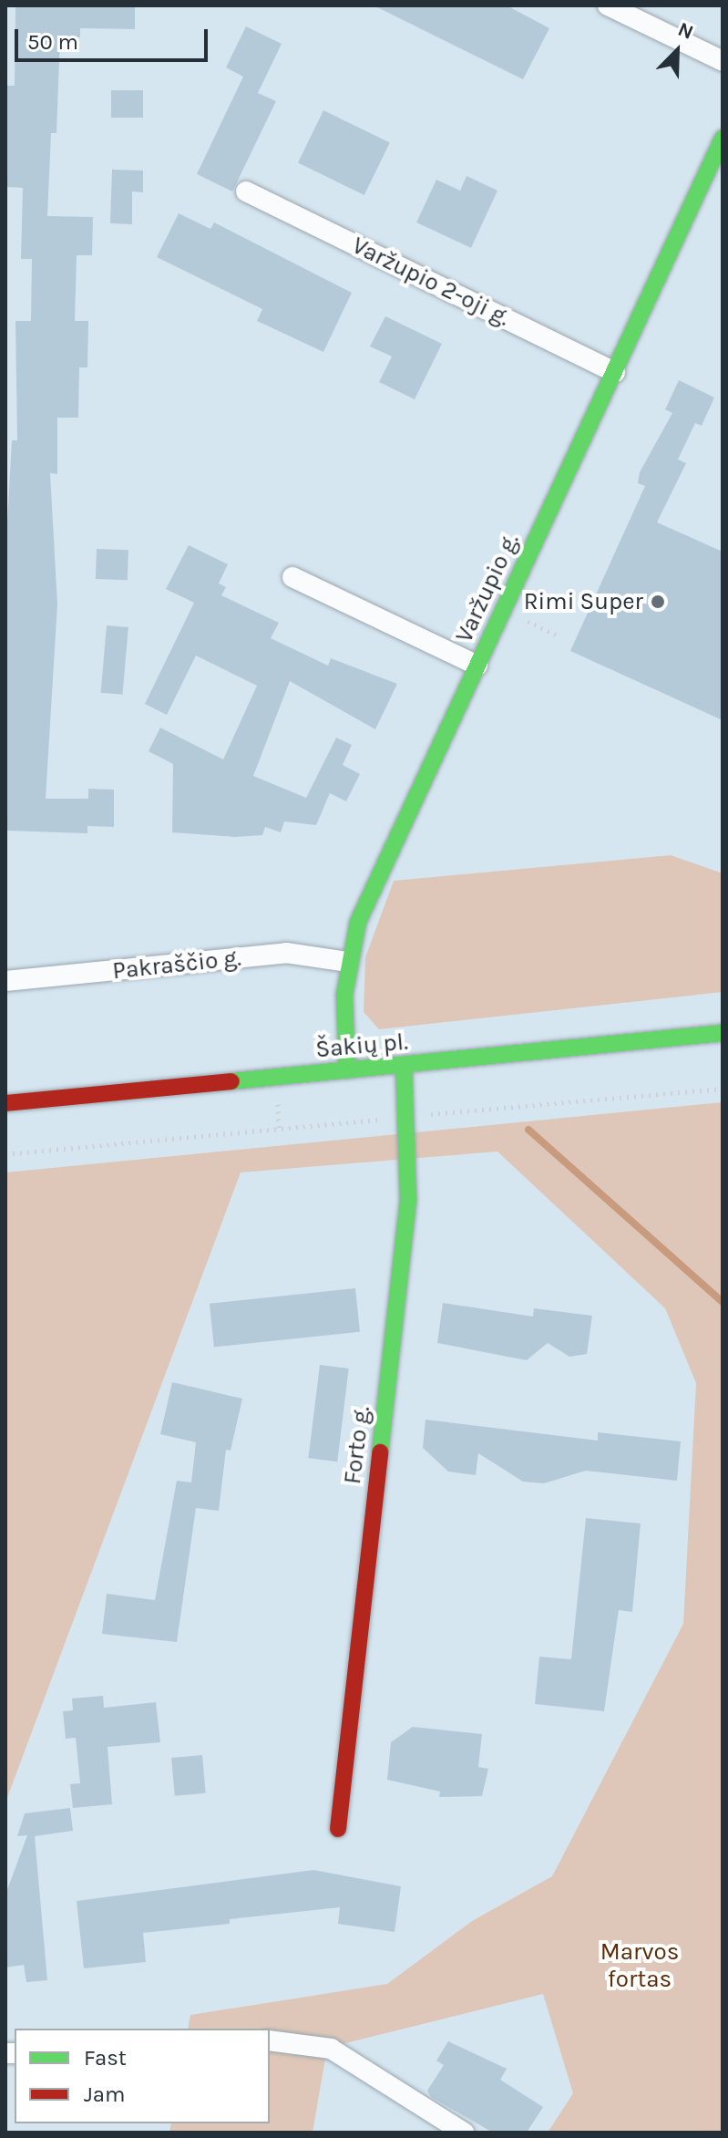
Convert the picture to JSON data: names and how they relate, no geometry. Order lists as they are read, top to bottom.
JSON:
{
  "streets": {
    "street": [
      "Varžupio 2-oji g.",
      "Varžupio g.",
      "Pakraščio g.",
      "Šakių pl.",
      "Forto g."
    ]
  },
  "crossings": [
    ["Varžupio 2-oji g.", "Varžupio g."],
    ["Varžupio g.", "Pakraščio g."],
    ["Varžupio g.", "Šakių pl."],
    ["Šakių pl.", "Forto g."]
  ],
  "parks": ["Marvos fortas"],
  "places": ["Rimi Super"],
  "legend": ["Fast", "Jam"],
  "scale_bar": "50 m",
  "north": "top right"
}
